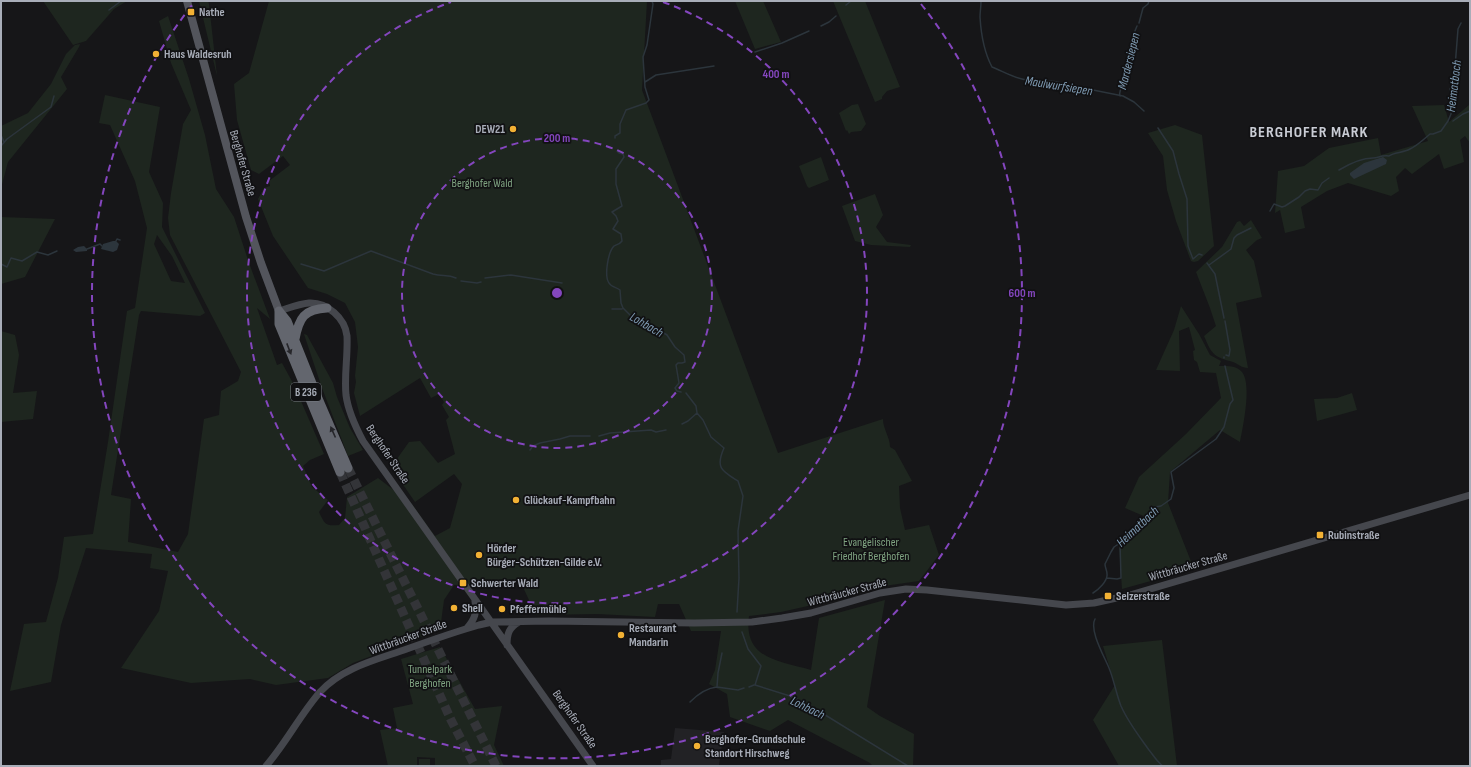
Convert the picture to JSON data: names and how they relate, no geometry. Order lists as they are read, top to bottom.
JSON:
{
  "streets": {
    "highway": ["B 236"],
    "main road": ["Berghofer Straße", "Wittbräucker Straße"]
  },
  "crossings": [
    ["Berghofer Straße", "B 236"],
    ["Berghofer Straße", "Wittbräucker Straße"]
  ],
  "districts": ["BERGHOFER MARK"],
  "water": [
    "Mardersiepen",
    "Maulwurfsiepen",
    "Heimatbach",
    "Lohbach"
  ],
  "parks": ["Berghofer Wald", "Evangelischer Friedhof Berghofen", "Tunnelpark Berghofen"],
  "places": {
    "transit": [
      "Nathe",
      "Rubinstraße",
      "Schwerter Wald",
      "Selzerstraße"
    ],
    "other": [
      "Haus Waldesruh",
      "DEW21",
      "Glückauf-Kampfbahn",
      "Hörder Bürger-Schützen-Gilde e.V.",
      "Shell",
      "Pfeffermühle",
      "Restaurant Mandarin",
      "Berghofer-Grundschule Standort Hirschweg"
    ]
  },
  "rings": ["400 m", "200 m", "600 m"]
}
